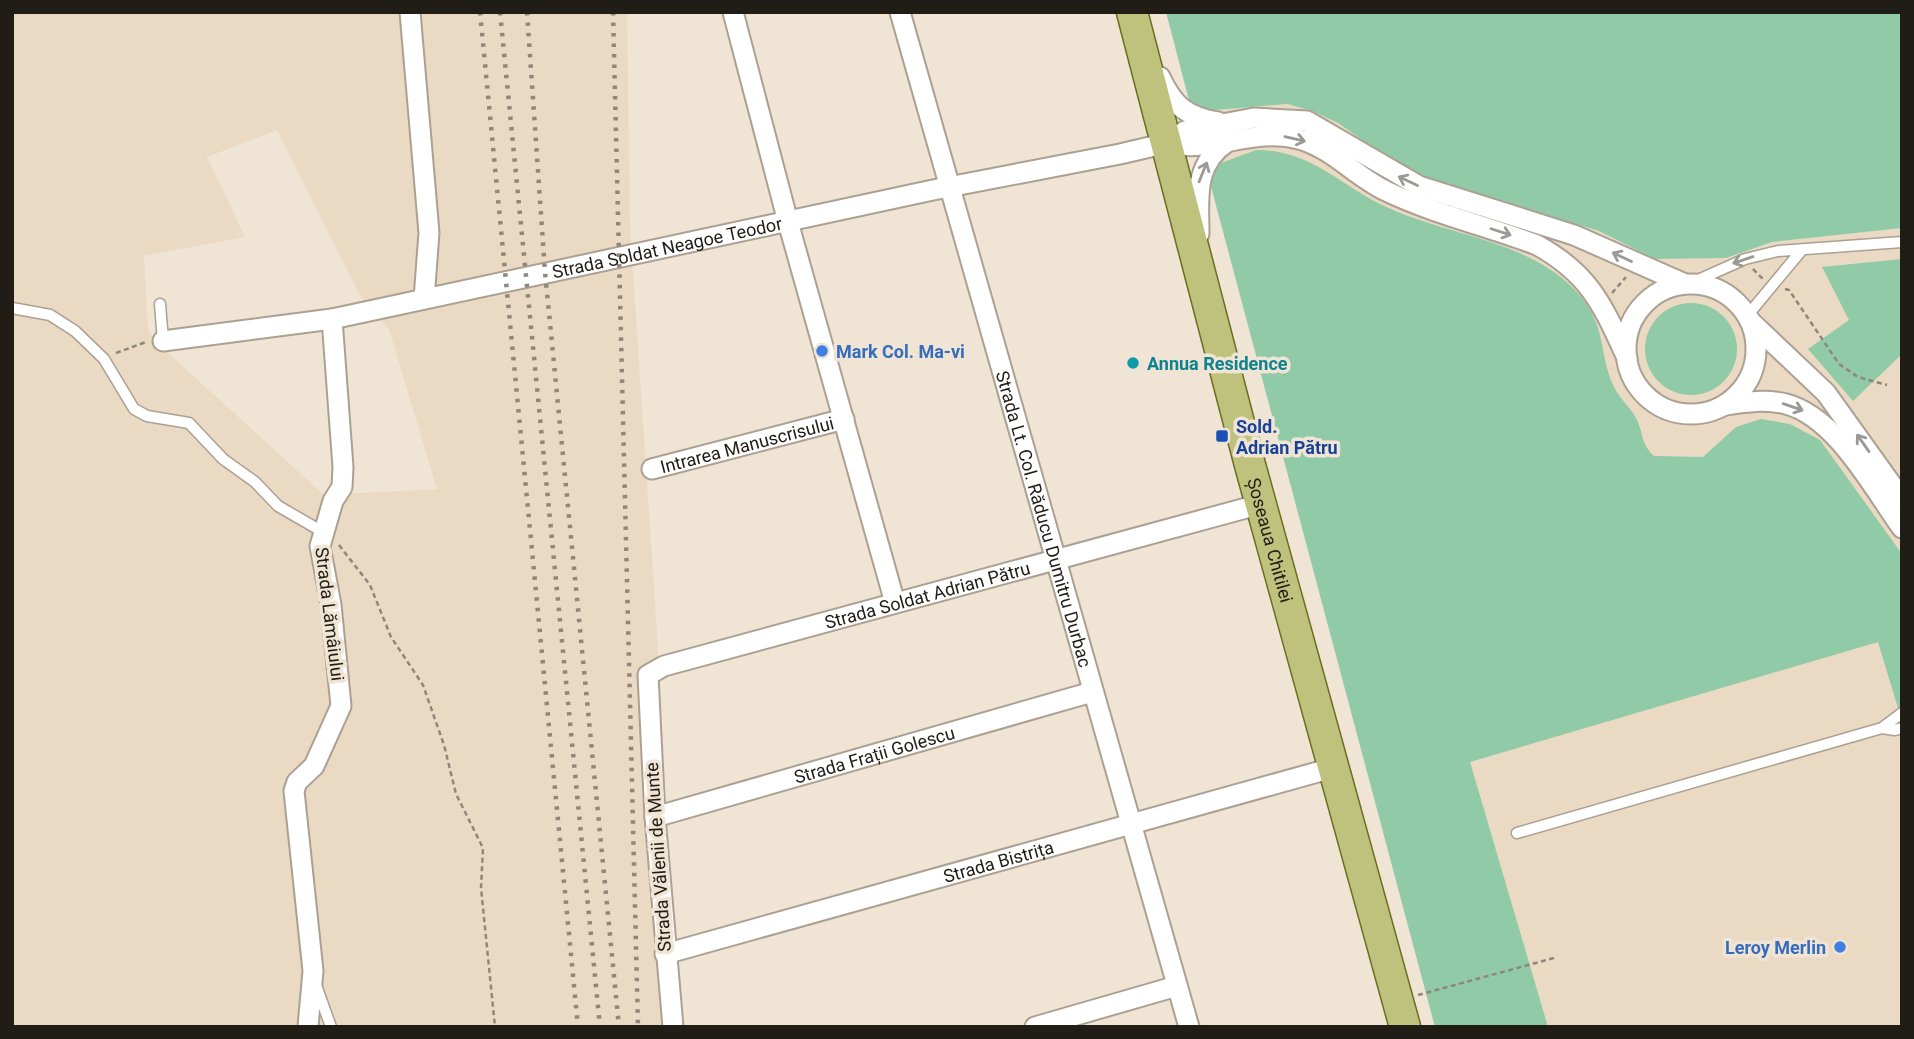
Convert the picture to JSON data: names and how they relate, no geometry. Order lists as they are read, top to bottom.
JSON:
{
  "streets": {
    "main road": ["Șoseaua Chitilei"],
    "street": [
      "Strada Soldat Neagoe Teodor",
      "Intrarea Manuscrisului",
      "Strada Lt. Col. Răducu Dumitru Durbac",
      "Strada Soldat Adrian Pătru",
      "Strada Lămâiului",
      "Strada Frații Golescu",
      "Strada Vălenii de Munte",
      "Strada Bistrița"
    ]
  },
  "crossings": [
    ["Strada Soldat Neagoe Teodor", "Strada Lt. Col. Răducu Dumitru Durbac"],
    ["Strada Soldat Neagoe Teodor", "Șoseaua Chitilei"],
    ["Strada Soldat Neagoe Teodor", "Strada Lămâiului"],
    ["Strada Lt. Col. Răducu Dumitru Durbac", "Strada Soldat Adrian Pătru"],
    ["Strada Lt. Col. Răducu Dumitru Durbac", "Strada Frații Golescu"],
    ["Strada Lt. Col. Răducu Dumitru Durbac", "Strada Bistrița"],
    ["Șoseaua Chitilei", "Strada Soldat Adrian Pătru"],
    ["Șoseaua Chitilei", "Strada Bistrița"],
    ["Strada Soldat Adrian Pătru", "Strada Vălenii de Munte"],
    ["Strada Frații Golescu", "Strada Vălenii de Munte"],
    ["Strada Vălenii de Munte", "Strada Bistrița"]
  ],
  "places": {
    "other": ["Mark Col. Ma-vi", "Annua Residence", "Leroy Merlin"],
    "transit": ["Sold. Adrian Pătru"]
  }
}
